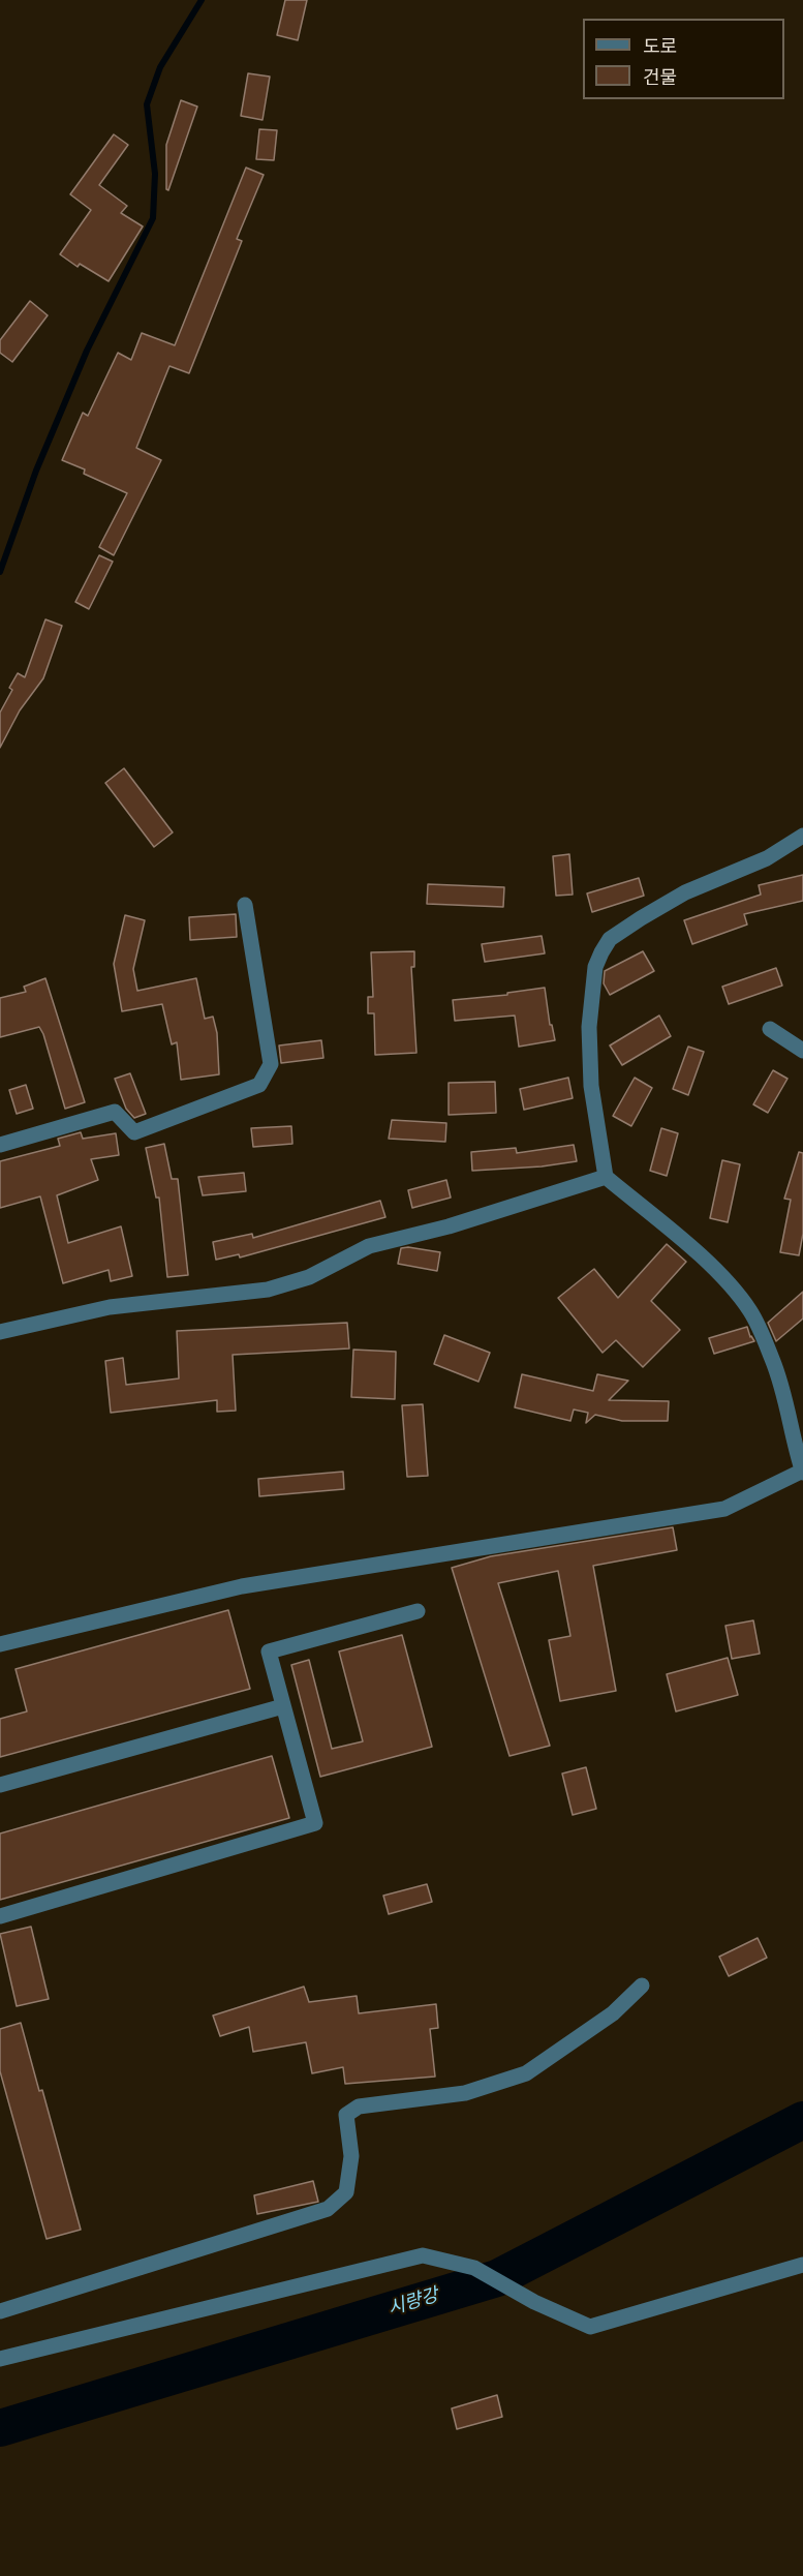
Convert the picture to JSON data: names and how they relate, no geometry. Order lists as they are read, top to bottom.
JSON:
{
  "water": ["시량강"],
  "legend": ["도로", "건물"]
}
